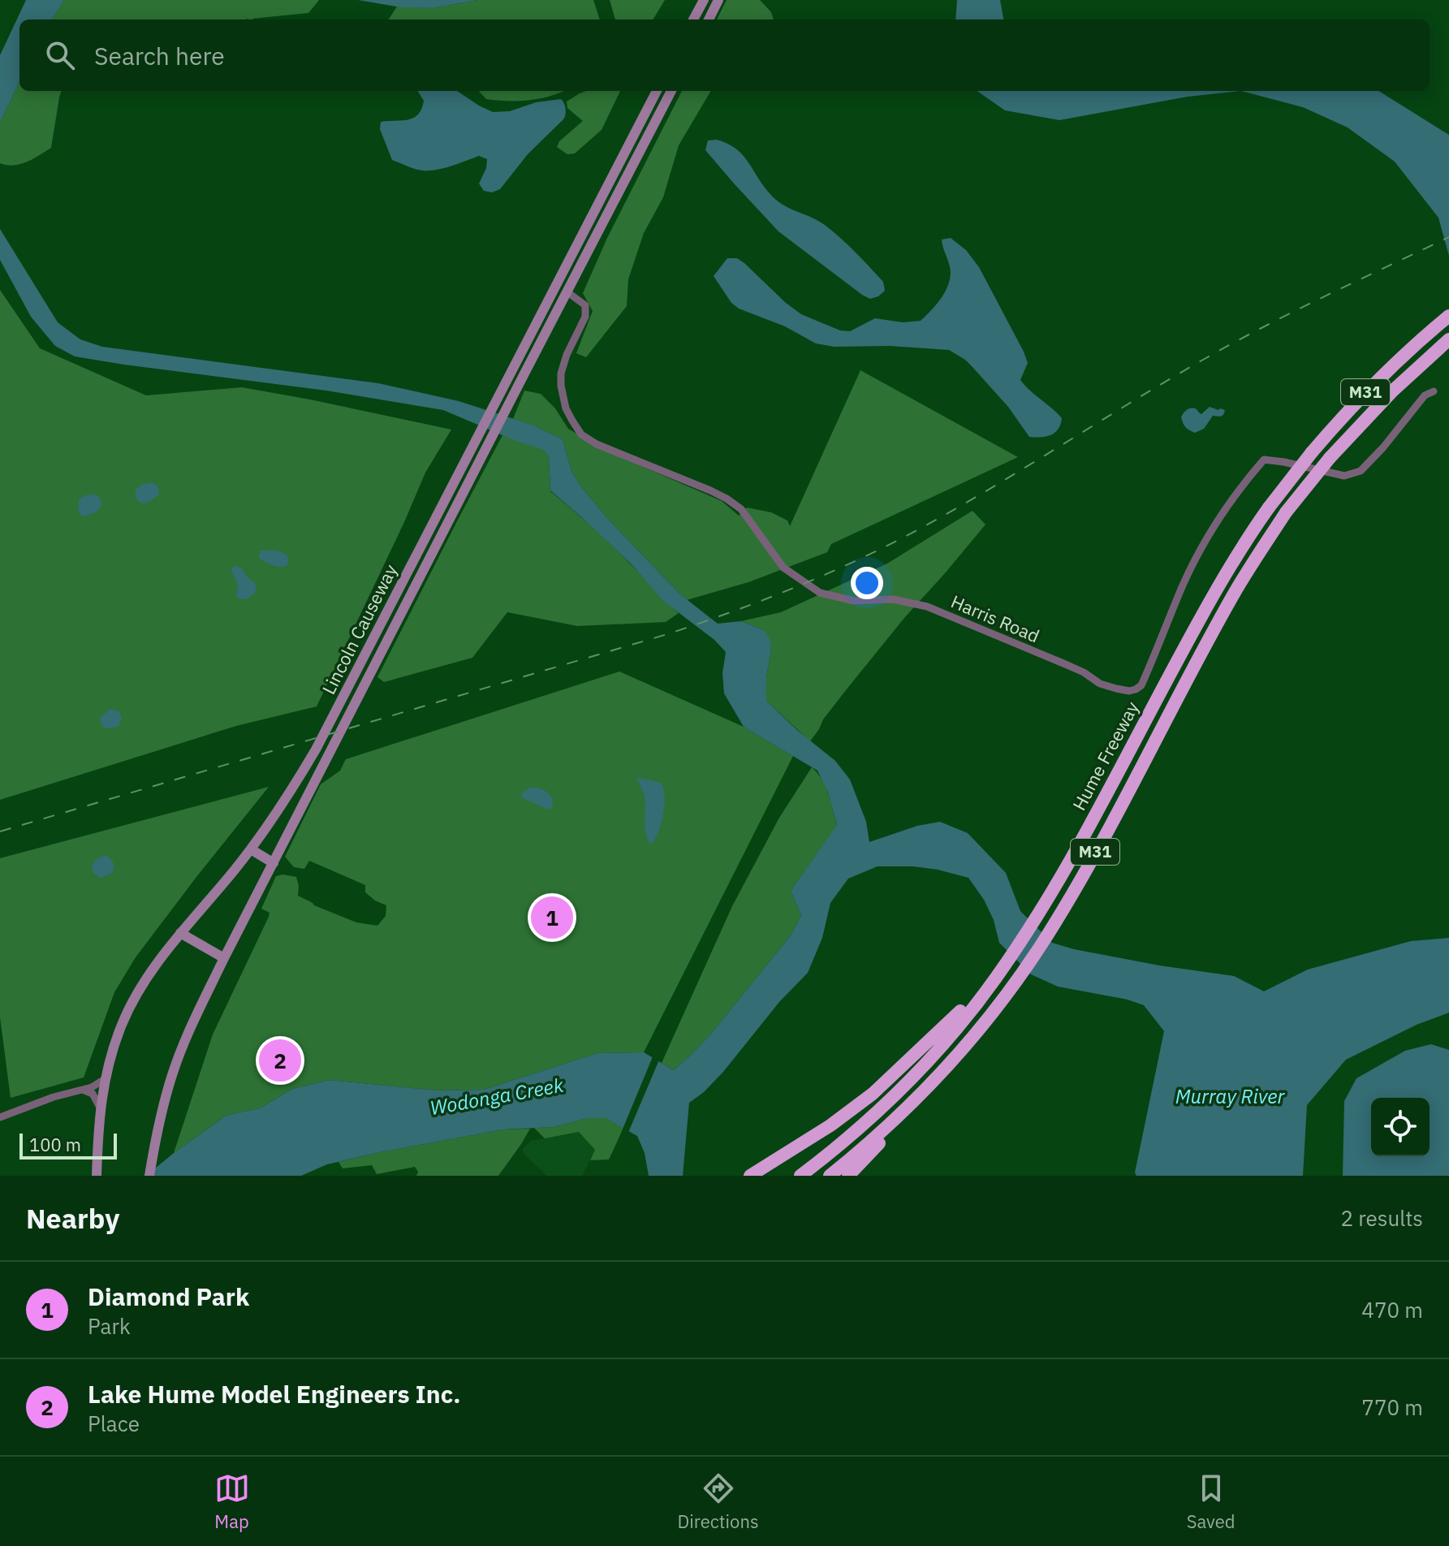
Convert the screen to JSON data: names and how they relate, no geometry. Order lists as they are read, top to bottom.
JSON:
{
  "streets": {
    "highway": ["M31", "Hume Freeway"],
    "main road": ["Lincoln Causeway"],
    "street": ["Harris Road"]
  },
  "crossings": [
    ["Harris Road", "Lincoln Causeway"]
  ],
  "water": ["Wodonga Creek", "Murray River"],
  "scale_bar": "100 m",
  "page": {
    "search": "Search here",
    "pins": ["1", "2"],
    "scale": "100 m",
    "heading": ["Nearby", "2 results"],
    "list": [
      {
        "mark": "1",
        "name": "Diamond Park",
        "note": "Park",
        "value": "470 m"
      },
      {
        "mark": "2",
        "name": "Lake Hume Model Engineers Inc.",
        "note": "Place",
        "value": "770 m"
      }
    ],
    "nav": ["Map", "Directions", "Saved"]
  }
}
